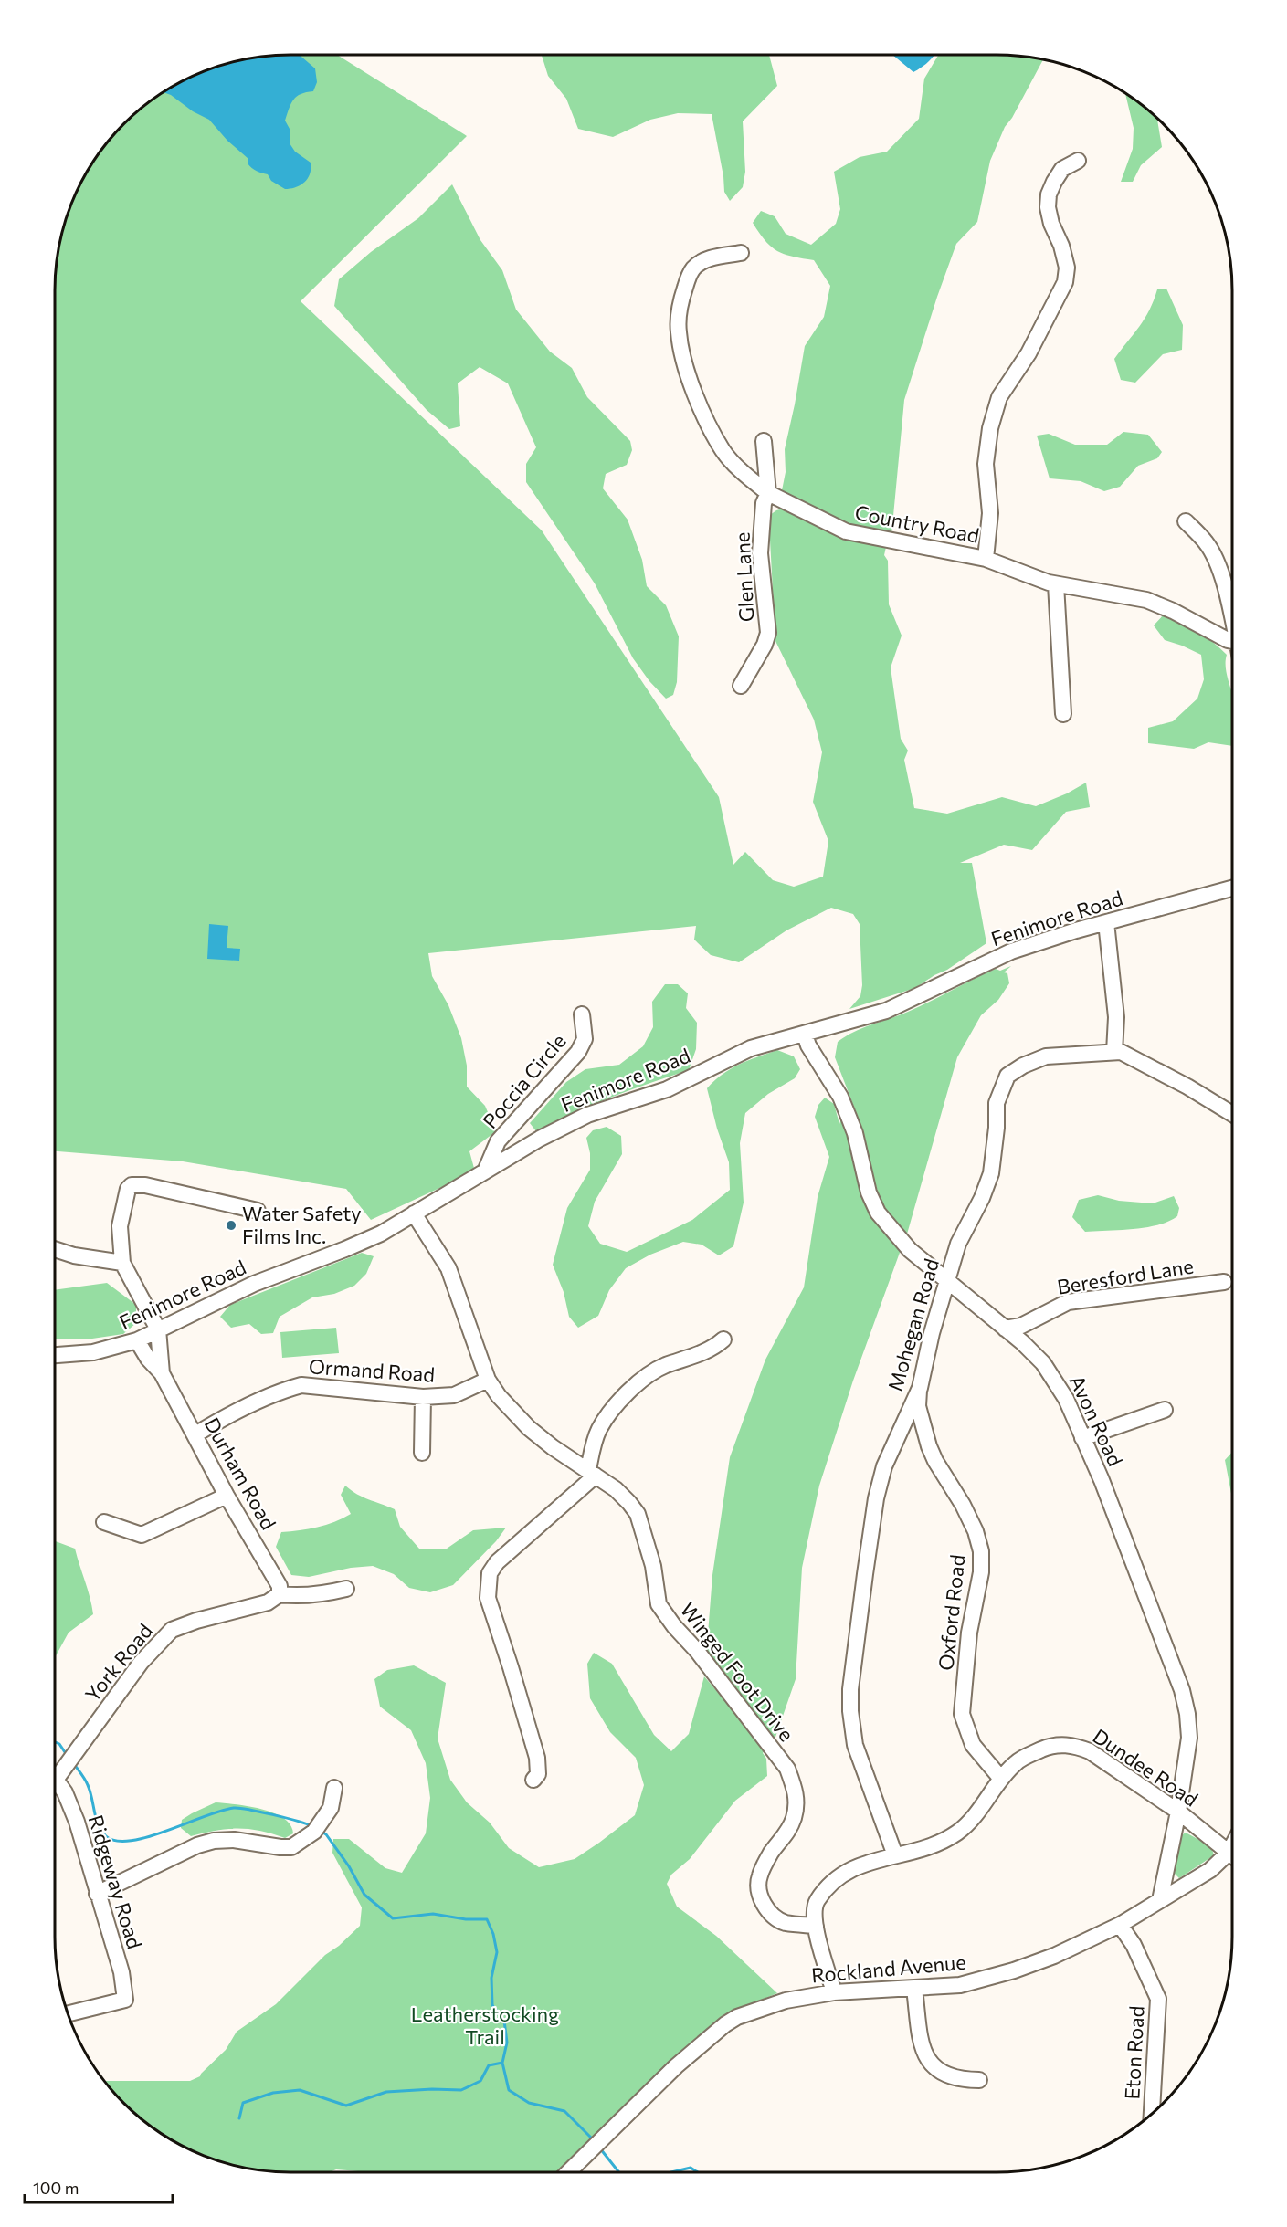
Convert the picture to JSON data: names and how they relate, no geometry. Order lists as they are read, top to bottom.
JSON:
{
  "streets": {
    "street": [
      "Country Road",
      "Glen Lane",
      "Fenimore Road",
      "Poccia Circle",
      "Beresford Lane",
      "Mohegan Road",
      "Ormand Road",
      "Avon Road",
      "Durham Road",
      "Oxford Road",
      "York Road",
      "Winged Foot Drive",
      "Dundee Road",
      "Ridgeway Road",
      "Rockland Avenue",
      "Eton Road"
    ]
  },
  "crossings": [
    ["Country Road", "Glen Lane"],
    ["Fenimore Road", "Poccia Circle"],
    ["Fenimore Road", "Avon Road"],
    ["Fenimore Road", "Durham Road"],
    ["Fenimore Road", "Winged Foot Drive"],
    ["Beresford Lane", "Avon Road"],
    ["Mohegan Road", "Avon Road"],
    ["Mohegan Road", "Oxford Road"],
    ["Mohegan Road", "Dundee Road"],
    ["Ormand Road", "Durham Road"],
    ["Ormand Road", "Winged Foot Drive"],
    ["Avon Road", "Dundee Road"],
    ["Avon Road", "Rockland Avenue"],
    ["Durham Road", "York Road"],
    ["Oxford Road", "Dundee Road"],
    ["Winged Foot Drive", "Dundee Road"],
    ["Dundee Road", "Rockland Avenue"],
    ["Rockland Avenue", "Eton Road"]
  ],
  "parks": ["Leatherstocking Trail"],
  "places": ["Water Safety Films Inc."],
  "scale_bar": "100 m"
}
